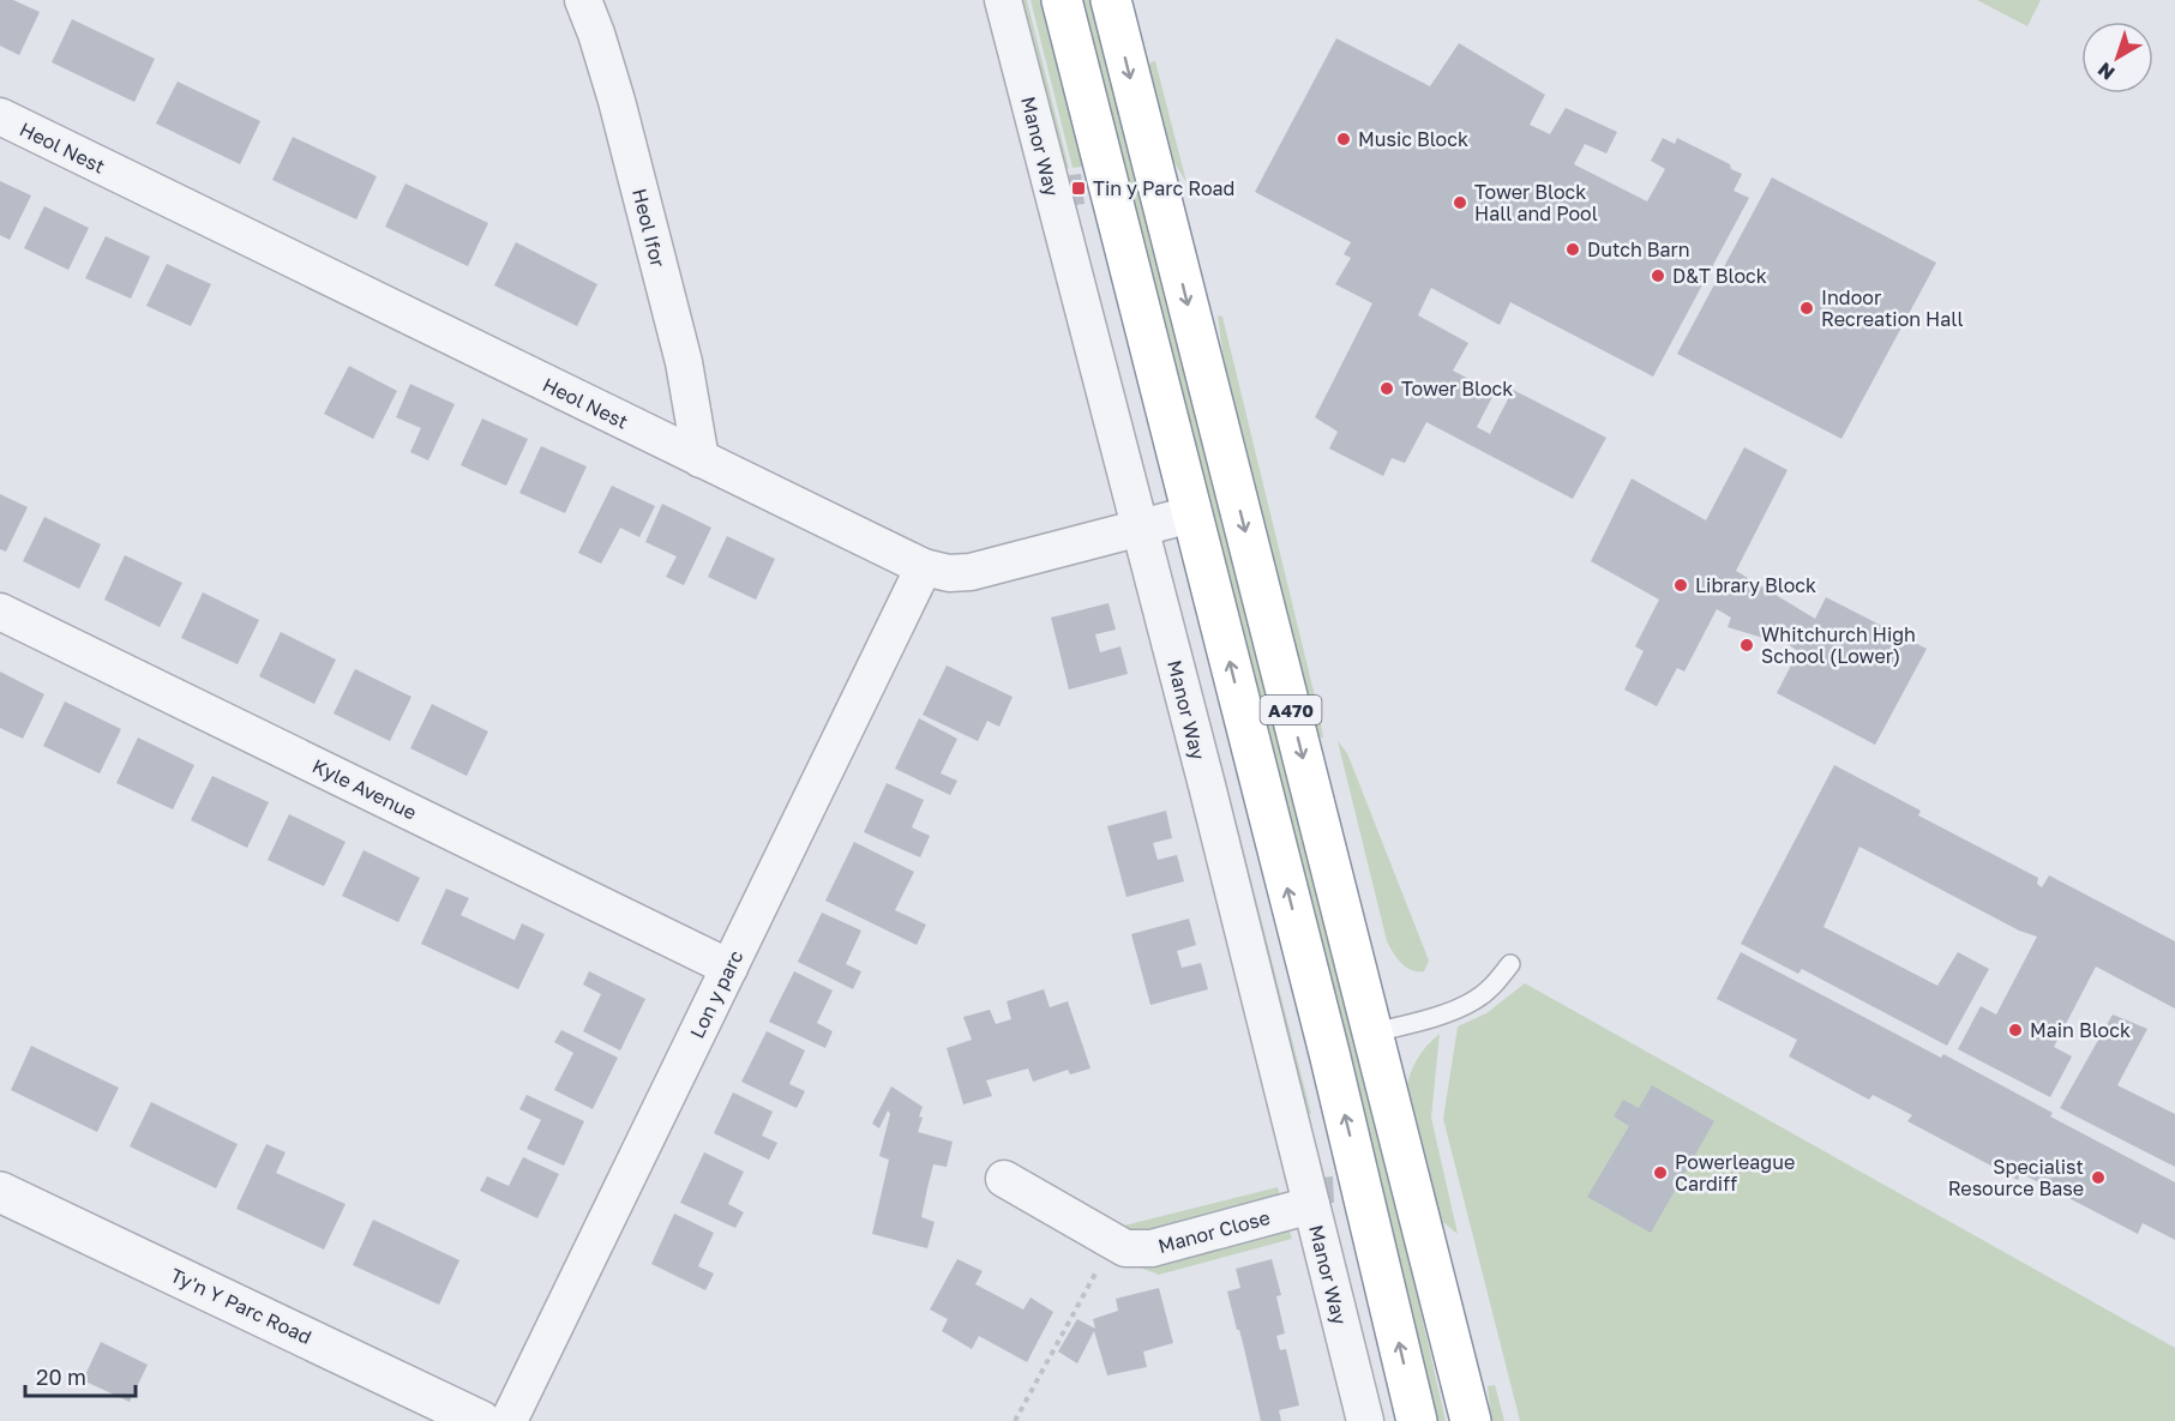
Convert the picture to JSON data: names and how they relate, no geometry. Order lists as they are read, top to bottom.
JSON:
{
  "streets": {
    "highway": ["A470"],
    "street": [
      "Manor Way",
      "Heol Nest",
      "Heol Ifor",
      "Kyle Avenue",
      "Lon y parc",
      "Manor Close",
      "Ty'n Y Parc Road"
    ]
  },
  "crossings": [
    ["Manor Way", "Heol Nest"],
    ["Manor Way", "Manor Close"],
    ["Heol Nest", "Heol Ifor"],
    ["Heol Nest", "A470"],
    ["Heol Nest", "Lon y parc"],
    ["Kyle Avenue", "Lon y parc"]
  ],
  "places": {
    "other": [
      "Music Block",
      "Tower Block Hall and Pool",
      "Dutch Barn",
      "D&T Block",
      "Indoor Recreation Hall",
      "Tower Block",
      "Library Block",
      "Whitchurch High School (Lower)",
      "Main Block",
      "Powerleague Cardiff",
      "Specialist Resource Base"
    ],
    "transit": ["Tin y Parc Road"]
  },
  "scale_bar": "20 m",
  "north": "bottom left"
}
